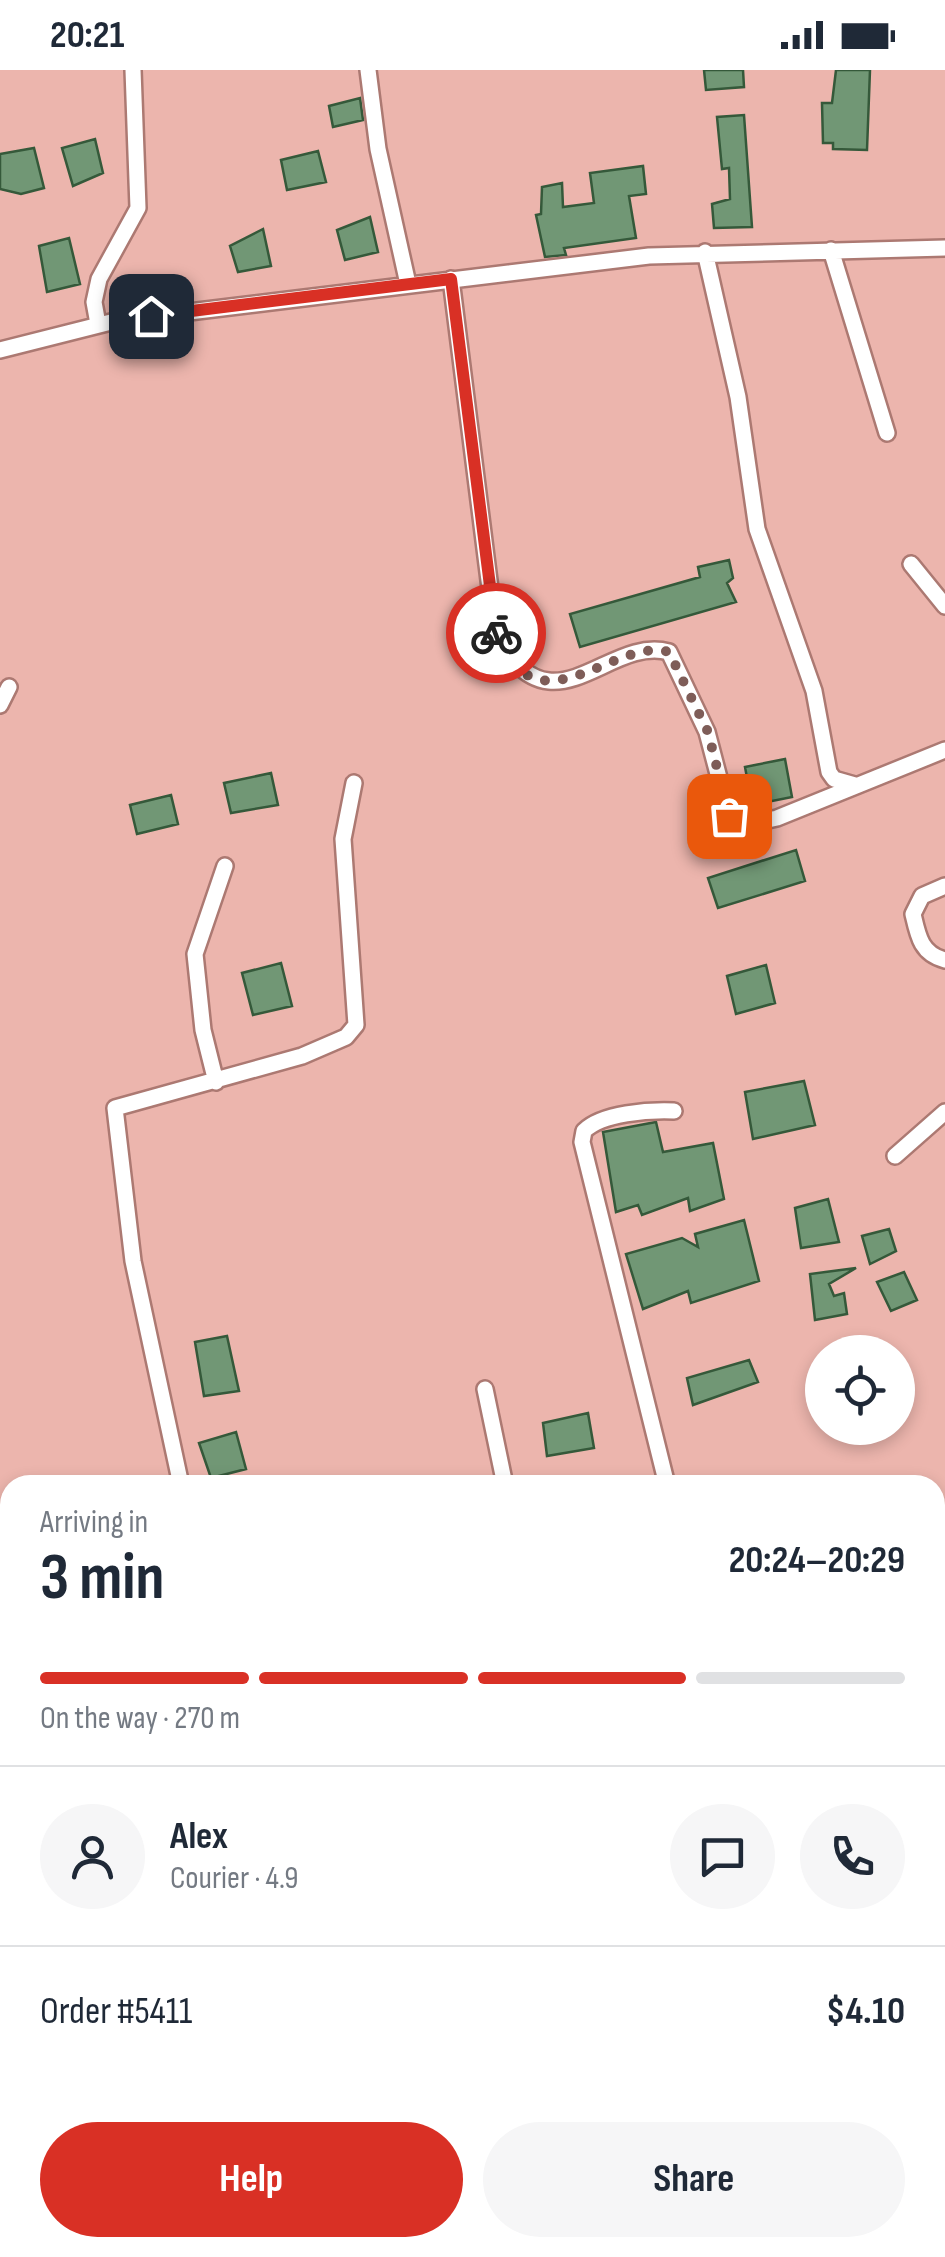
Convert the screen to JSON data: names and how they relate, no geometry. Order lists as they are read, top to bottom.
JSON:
{
  "page": {
    "status": "20:21",
    "heading": ["3 min", "Arriving in", "20:24–20:29"],
    "panel": [
      "Alex",
      "Courier · 4.9",
      "Order #5411",
      "$4.10"
    ],
    "bar": "On the way · 270 m",
    "buttons": ["Help", "Share"]
  }
}
